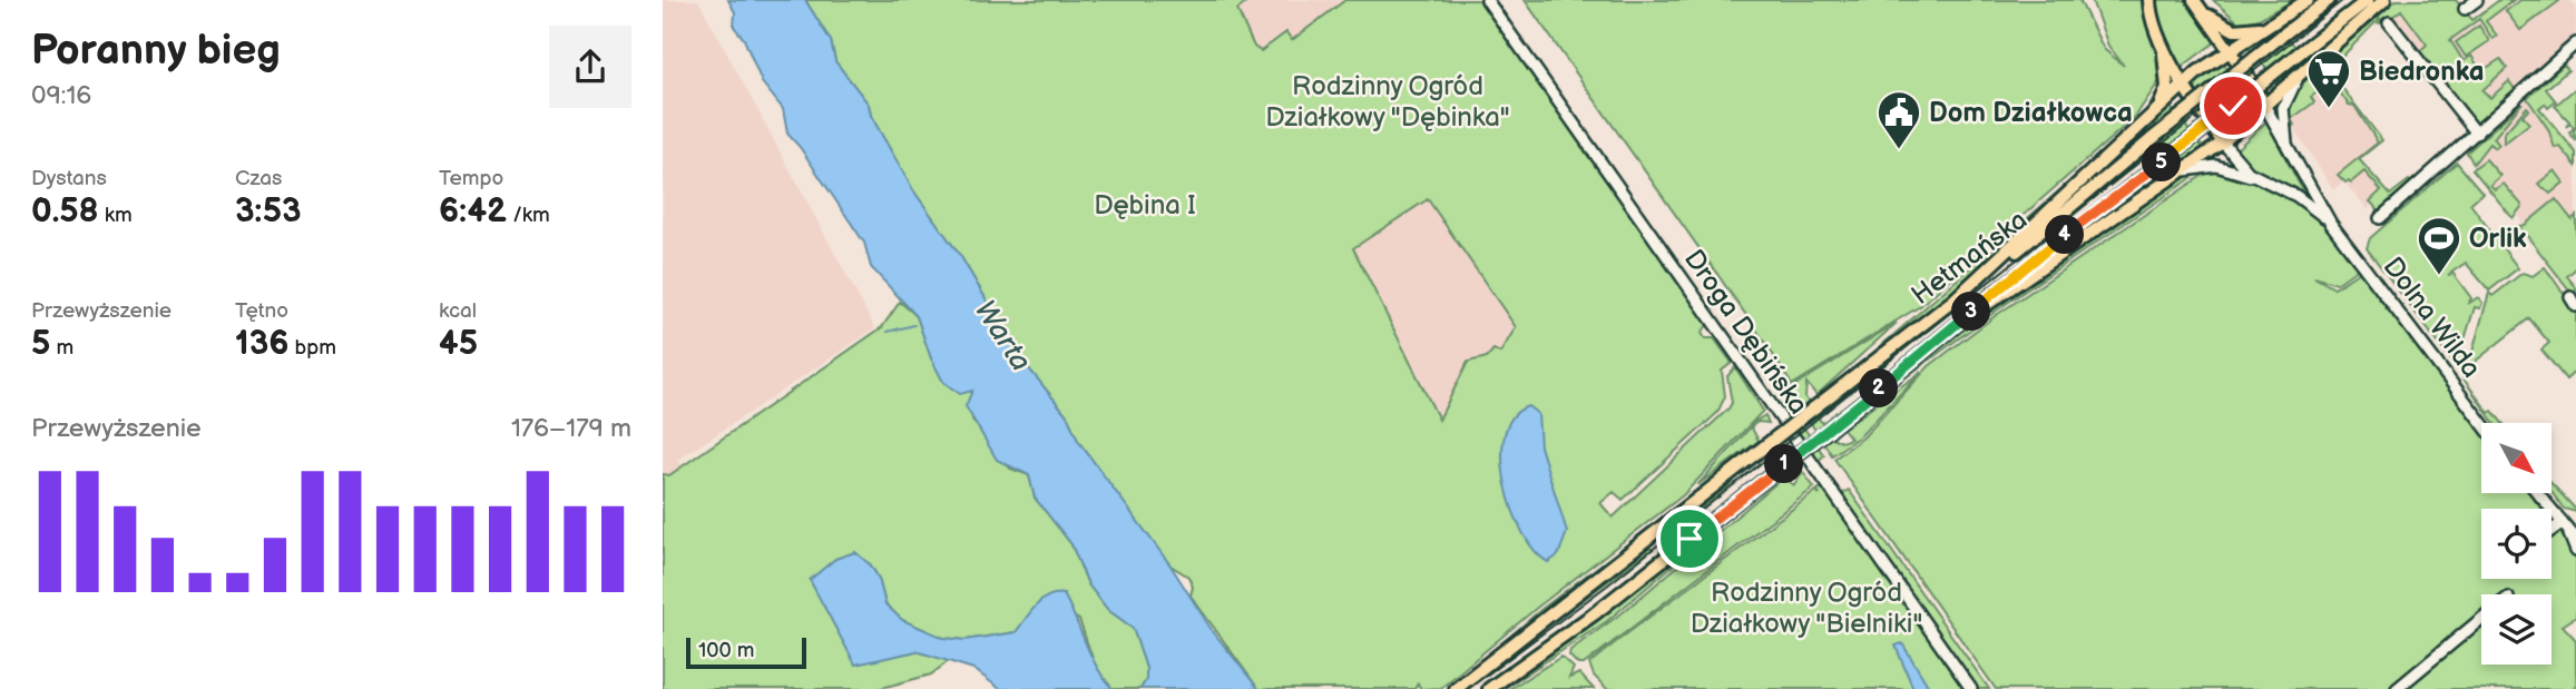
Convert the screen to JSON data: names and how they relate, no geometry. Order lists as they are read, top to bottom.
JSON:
{
  "streets": {
    "main road": ["Hetmańska"],
    "street": ["Dolna Wilda", "Droga Dębińska"]
  },
  "water": ["Warta"],
  "parks": ["Rodzinny Ogród Działkowy \"Dębinka\"", "Dębina I", "Rodzinny Ogród Działkowy \"Bielniki\""],
  "places": {
    "supermarket": ["Biedronka"],
    "public building": ["Dom Działkowca"],
    "sports": ["Orlik"]
  },
  "scale_bar": "100 m",
  "north": "bottom right",
  "page": {
    "heading": ["Poranny bieg", "09:16"],
    "stats": [
      ["Dystans", "0.58 km"],
      ["Czas", "3:53"],
      ["Tempo", "6:42 /km"],
      ["Przewyższenie", "5 m"],
      ["Tętno", "136 bpm"],
      ["kcal", "45"]
    ],
    "pins": [
      "5",
      "4",
      "3",
      "2",
      "1"
    ],
    "chart": ["Przewyższenie", "176–179 m"],
    "scale": "100 m"
  }
}
